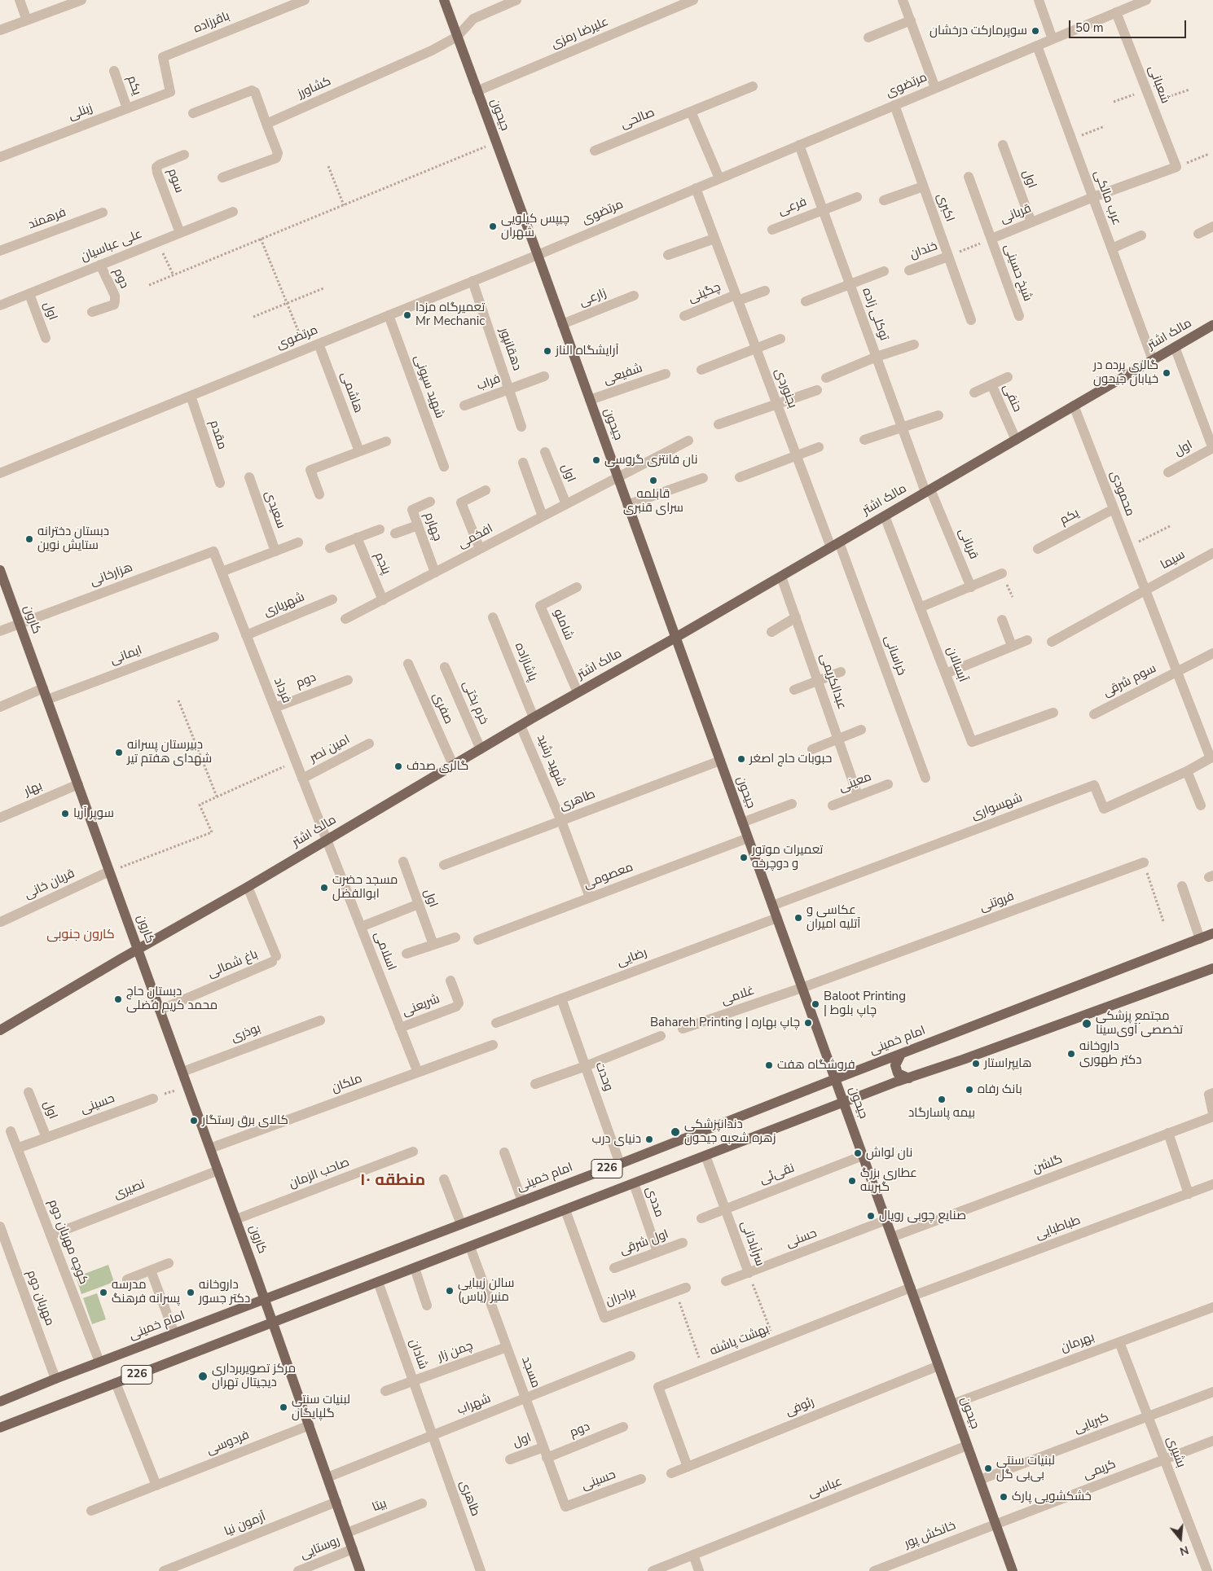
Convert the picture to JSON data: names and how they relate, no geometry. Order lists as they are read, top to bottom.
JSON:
{
  "streets": {
    "main road": [
      "جیحون",
      "مالک اشتر",
      "کارون",
      "امام خمینی",
      "226"
    ],
    "street": [
      "باقرزاده",
      "علیرضا رمزی",
      "شعبانی",
      "یکم",
      "مرتضوی",
      "کشاورز",
      "زینلی",
      "صالحی",
      "اول",
      "سوم",
      "عرب مالکی",
      "فرعی",
      "اکبری",
      "قربانی",
      "فرهمند",
      "علی عباسیان",
      "خندان",
      "شیخ حسینی",
      "دوم",
      "چگینی",
      "زارعی",
      "توکلی زاده",
      "دهقانپور",
      "شفیعی",
      "فراب",
      "شهید سپونی",
      "بجنوردی",
      "هاشمی",
      "حنفی",
      "مقدم",
      "محمودی",
      "سعیدی",
      "چهارم",
      "افخمی",
      "سیما",
      "پنجم",
      "هزارخانی",
      "شهریاری",
      "شاملو",
      "ایمانی",
      "خراسانی",
      "پاشازاده",
      "آبسالان",
      "سوم شرقی",
      "عبدالکریمی",
      "فرداد",
      "خرم بختی",
      "صفری",
      "امین نصر",
      "شهید رشید",
      "معینی",
      "بهار",
      "طاهری",
      "شهسواری",
      "معصومی",
      "قربان خانی",
      "فروتنی",
      "اسلامی",
      "رضایی",
      "باغ شمالی",
      "غلامی",
      "شریعنی",
      "بوذری",
      "وحدت",
      "ملکان",
      "حسینی",
      "گلشن",
      "صاحب الزمان",
      "نقی‌ئی",
      "نصیری",
      "مددی",
      "طباطبایی",
      "حسنی",
      "کوچه مهربان دوم",
      "اول شرقی",
      "سرآبادانی",
      "برادران",
      "مهربان دوم",
      "بهشت پاشنه",
      "بهرمان",
      "چمن زار",
      "شادان",
      "مسجد",
      "شهراب",
      "رئوفی",
      "کبریایی",
      "فردوسی",
      "بشیری",
      "کریمی",
      "عباسی",
      "بیتا",
      "آزمون نیا",
      "خانکش پور",
      "روستایی"
    ]
  },
  "crossings": [
    ["باقرزاده", "زینلی"],
    ["علیرضا رمزی", "جیحون"],
    ["شعبانی", "مرتضوی"],
    ["شعبانی", "قربانی"],
    ["یکم", "زینلی"],
    ["یکم", "محمودی"],
    ["مرتضوی", "جیحون"],
    ["مرتضوی", "عرب مالکی"],
    ["مرتضوی", "اکبری"],
    ["مرتضوی", "توکلی زاده"],
    ["مرتضوی", "دهقانپور"],
    ["مرتضوی", "شهید سپونی"],
    ["مرتضوی", "بجنوردی"],
    ["مرتضوی", "هاشمی"],
    ["مرتضوی", "مقدم"],
    ["کشاورز", "جیحون"],
    ["جیحون", "زارعی"],
    ["جیحون", "مالک اشتر"],
    ["جیحون", "شفیعی"],
    ["جیحون", "افخمی"],
    ["جیحون", "طاهری"],
    ["جیحون", "شهسواری"],
    ["جیحون", "معصومی"],
    ["جیحون", "فروتنی"],
    ["جیحون", "رضایی"],
    ["جیحون", "غلامی"],
    ["جیحون", "امام خمینی"],
    ["جیحون", "گلشن"],
    ["جیحون", "226"],
    ["جیحون", "نقی‌ئی"],
    ["جیحون", "طباطبایی"],
    ["جیحون", "حسنی"],
    ["جیحون", "بهشت پاشنه"],
    ["جیحون", "بهرمان"],
    ["جیحون", "رئوفی"],
    ["جیحون", "کبریایی"],
    ["جیحون", "کریمی"],
    ["جیحون", "عباسی"],
    ["جیحون", "خانکش پور"],
    ["اول", "قربانی"],
    ["اول", "علی عباسیان"],
    ["اول", "افخمی"],
    ["اول", "حسینی"],
    ["اول", "مسجد"],
    ["سوم", "علی عباسیان"],
    ["عرب مالکی", "قربانی"],
    ["عرب مالکی", "مالک اشتر"],
    ["فرعی", "توکلی زاده"],
    ["اکبری", "قربانی"],
    ["اکبری", "خندان"],
    ["قربانی", "خندان"],
    ["قربانی", "شیخ حسینی"],
    ["قربانی", "توکلی زاده"],
    ["قربانی", "مالک اشتر"],
    ["علی عباسیان", "دوم"],
    ["دوم", "فرداد"],
    ["دوم", "مسجد"],
    ["چگینی", "بجنوردی"],
    ["توکلی زاده", "مالک اشتر"],
    ["مالک اشتر", "بجنوردی"],
    ["مالک اشتر", "حنفی"],
    ["مالک اشتر", "محمودی"],
    ["مالک اشتر", "کارون"],
    ["مالک اشتر", "شاملو"],
    ["مالک اشتر", "خراسانی"],
    ["مالک اشتر", "پاشازاده"],
    ["مالک اشتر", "آبسالان"],
    ["مالک اشتر", "عبدالکریمی"],
    ["مالک اشتر", "فرداد"],
    ["مالک اشتر", "خرم بختی"],
    ["مالک اشتر", "صفری"],
    ["مالک اشتر", "شهید رشید"],
    ["مالک اشتر", "اسلامی"],
    ["مالک اشتر", "باغ شمالی"],
    ["دهقانپور", "فراب"],
    ["بجنوردی", "خراسانی"],
    ["محمودی", "سیما"],
    ["محمودی", "سوم شرقی"],
    ["محمودی", "شهسواری"],
    ["چهارم", "افخمی"],
    ["افخمی", "پنجم"],
    ["هزارخانی", "کارون"],
    ["هزارخانی", "فرداد"],
    ["شهریاری", "فرداد"],
    ["کارون", "ایمانی"],
    ["کارون", "بهار"],
    ["کارون", "قربان خانی"],
    ["کارون", "باغ شمالی"],
    ["کارون", "بوذری"],
    ["کارون", "امام خمینی"],
    ["کارون", "ملکان"],
    ["کارون", "226"],
    ["کارون", "صاحب الزمان"],
    ["کارون", "نصیری"],
    ["عبدالکریمی", "معینی"],
    ["فرداد", "امین نصر"],
    ["فرداد", "اسلامی"],
    ["شهید رشید", "طاهری"],
    ["شهید رشید", "معصومی"],
    ["طاهری", "شادان"],
    ["طاهری", "شهراب"],
    ["فروتنی", "غلامی"],
    ["اسلامی", "شریعنی"],
    ["اسلامی", "ملکان"],
    ["رضایی", "وحدت"],
    ["امام خمینی", "وحدت"],
    ["امام خمینی", "کوچه مهربان دوم"],
    ["امام خمینی", "مهربان دوم"],
    ["حسینی", "کوچه مهربان دوم"],
    ["حسینی", "مسجد"],
    ["226", "مددی"],
    ["226", "سرآبادانی"],
    ["226", "برادران"],
    ["226", "شادان"],
    ["226", "مسجد"],
    ["نقی‌ئی", "سرآبادانی"],
    ["نصیری", "کوچه مهربان دوم"],
    ["مددی", "اول شرقی"],
    ["طباطبایی", "بهشت پاشنه"],
    ["حسنی", "سرآبادانی"],
    ["سرآبادانی", "بهشت پاشنه"],
    ["بهشت پاشنه", "رئوفی"],
    ["بهرمان", "بشیری"],
    ["چمن زار", "شادان"],
    ["چمن زار", "مسجد"],
    ["شادان", "شهراب"],
    ["مسجد", "شهراب"],
    ["کبریایی", "بشیری"],
    ["بشیری", "کریمی"],
    ["کریمی", "خانکش پور"]
  ],
  "districts": ["کارون جنوبی", "منطقه ۱۰"],
  "places": [
    "سوپرمارکت درخشان",
    "چیپس کیلویی شهران",
    "تعمیرگاه مزدا Mr Mechanic",
    "آرایشگاه الناز",
    "گالری پرده در خیابان جیحون",
    "نان فانتزی گروسی",
    "قابلمه سرای قنبری",
    "دبستان دخترانه ستایش نوین",
    "دبیرستان پسرانه شهدای هفتم تیر",
    "حبوبات حاج اصغر",
    "گالری صدف",
    "سوپر آریا",
    "تعمیرات موتور و دوچرخه",
    "مسجد حضرت ابوالفضل",
    "عکاسی و آتلیه امیران",
    "دبستان حاج محمد کریم فضلی",
    "Baloot Printing | چاپ بلوط",
    "Bahareh Printing | چاپ بهاره",
    "مجتمع پزشکی تخصصی آوی‌سینا",
    "داروخانه دکتر طهوری",
    "هایپراستار",
    "فروشگاه هفت",
    "بانک رفاه",
    "بیمه پاسارگاد",
    "کالای برق رستگار",
    "دندانپزشکی زهره شعبه جیحون",
    "دنیای درب",
    "نان لواش",
    "عطاری بزرگ گبرینه",
    "صنایع چوبی رویال",
    "سالن زیبایی منیر (یاس)",
    "مدرسه پسرانه فرهنگ",
    "داروخانه دکتر جسور",
    "مرکز تصویربرداری دیجیتال تهران",
    "لبنیات سنتی گلپایگان",
    "لبنیات سنتی بی‌بی گل",
    "خشکشویی پارک"
  ],
  "scale_bar": "50 m",
  "north": "bottom"
}
